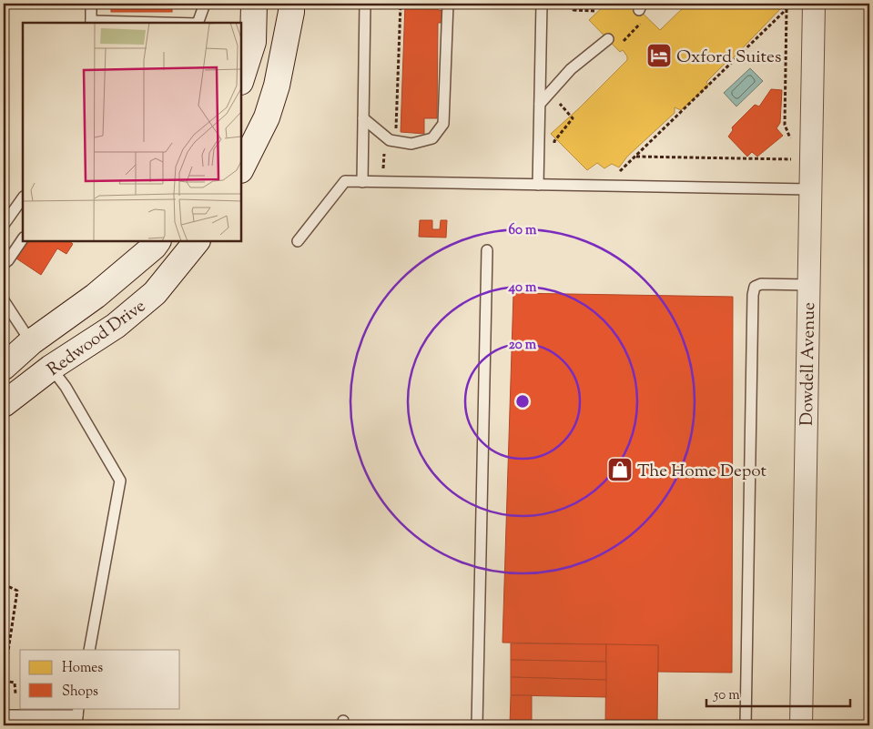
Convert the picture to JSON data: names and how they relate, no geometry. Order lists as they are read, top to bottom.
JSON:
{
  "streets": {
    "street": ["Redwood Drive", "Dowdell Avenue"]
  },
  "places": {
    "hotel": ["Oxford Suites"],
    "shop": ["The Home Depot"]
  },
  "legend": ["Homes", "Shops"],
  "scale_bar": "50 m",
  "rings": ["60 m", "40 m", "20 m"]
}
